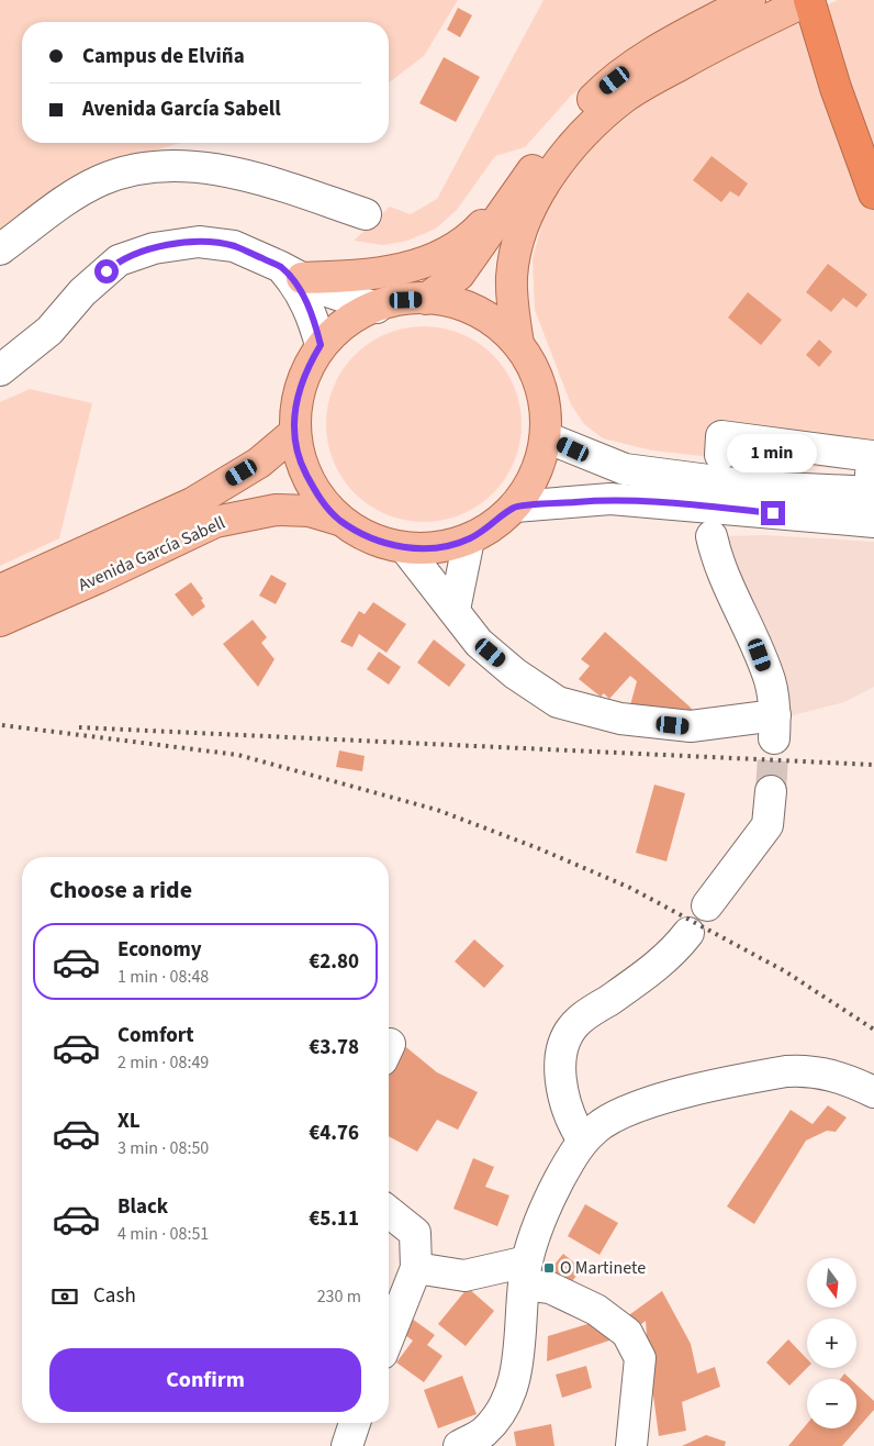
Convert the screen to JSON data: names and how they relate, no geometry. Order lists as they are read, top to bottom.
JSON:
{
  "streets": {
    "main road": ["Avenida García Sabell"]
  },
  "places": {
    "transit": ["O Martinete"]
  },
  "north": "bottom",
  "page": {
    "banner": ["Campus de Elviña", "Avenida García Sabell"],
    "bubble": "1 min",
    "heading": "Choose a ride",
    "list": [
      {
        "name": "Economy",
        "note": "1 min · 08:48",
        "value": "€2.80"
      },
      {
        "name": "Comfort",
        "note": "2 min · 08:49",
        "value": "€3.78"
      },
      {
        "name": "XL",
        "note": "3 min · 08:50",
        "value": "€4.76"
      },
      {
        "name": "Black",
        "note": "4 min · 08:51",
        "value": "€5.11"
      }
    ],
    "map_buttons": ["+", "−"],
    "pay": ["Cash", "230 m"],
    "buttons": "Confirm"
  }
}
